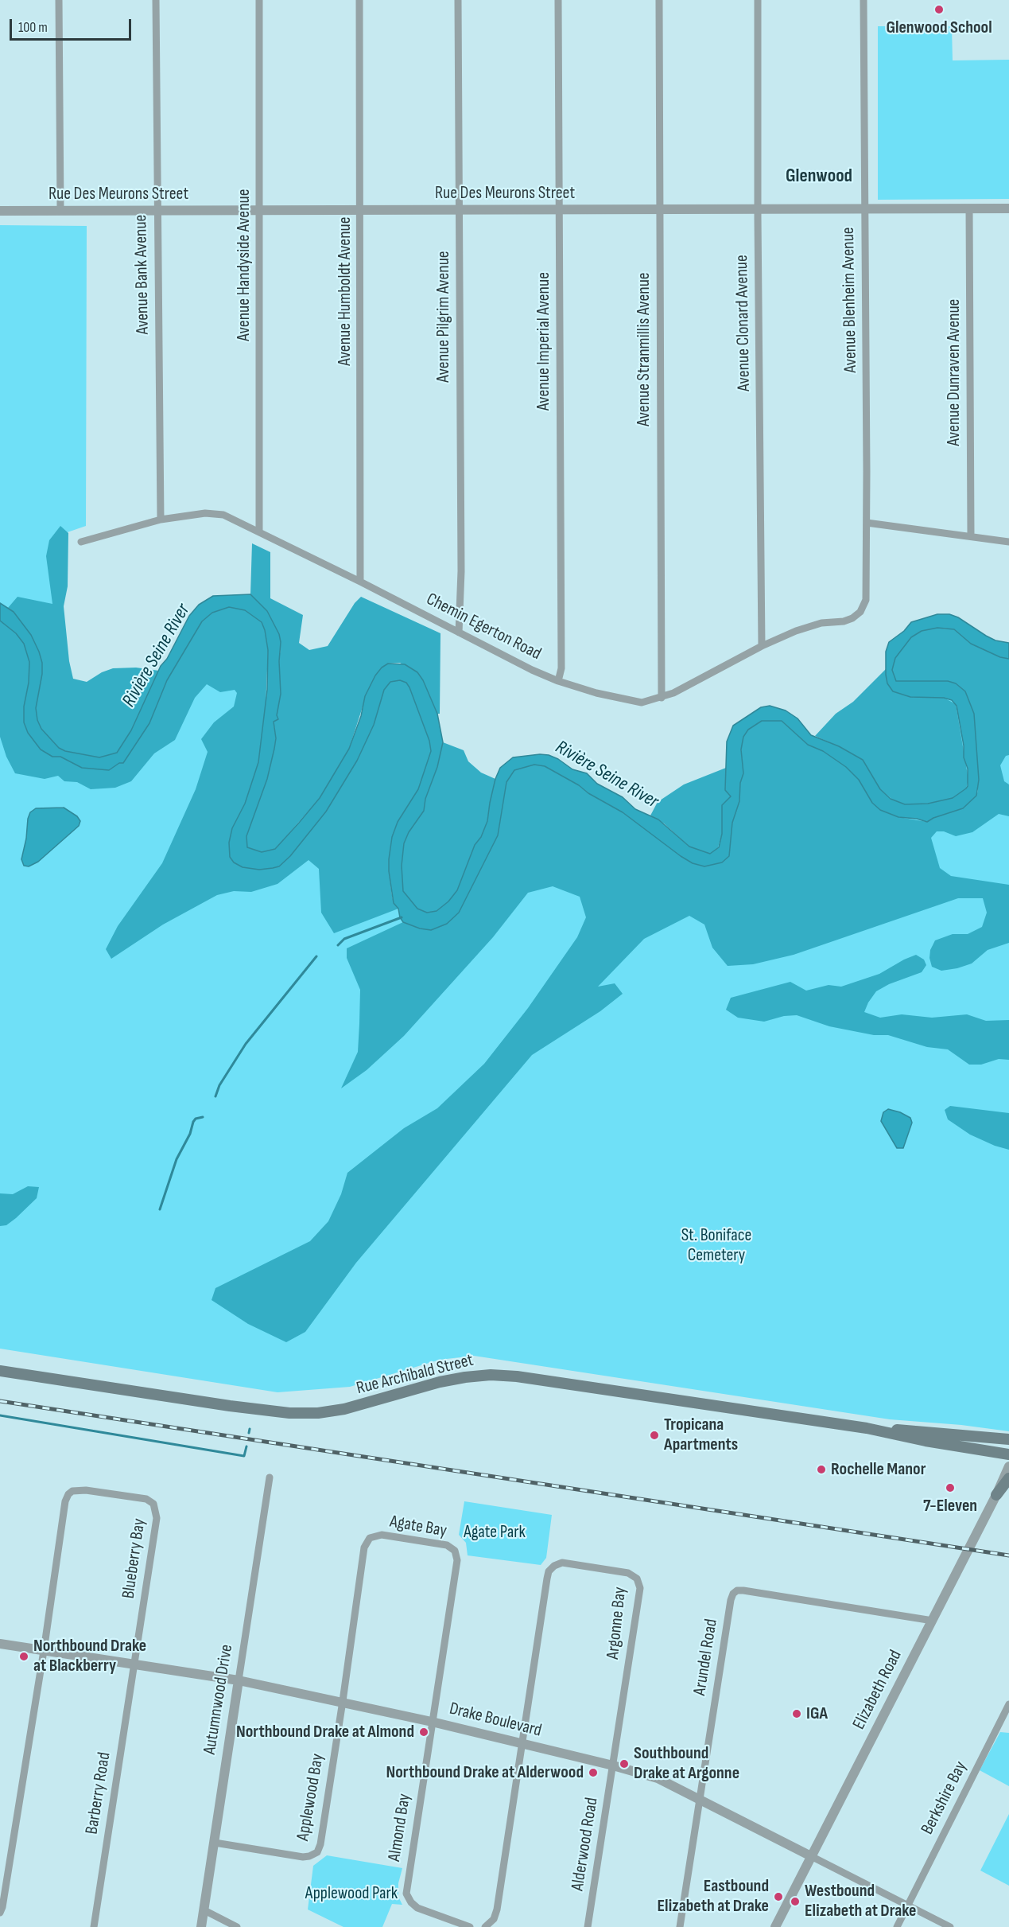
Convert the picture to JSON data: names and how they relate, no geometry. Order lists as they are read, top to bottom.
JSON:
{
  "streets": {
    "main road": ["Rue Archibald Street"],
    "street": [
      "Rue Des Meurons Street",
      "Avenue Handyside Avenue",
      "Avenue Bank Avenue",
      "Avenue Humboldt Avenue",
      "Avenue Blenheim Avenue",
      "Avenue Pilgrim Avenue",
      "Avenue Clonard Avenue",
      "Avenue Imperial Avenue",
      "Avenue Stranmillis Avenue",
      "Avenue Dunraven Avenue",
      "Chemin Egerton Road",
      "Agate Bay",
      "Blueberry Bay",
      "Argonne Bay",
      "Arundel Road",
      "Elizabeth Road",
      "Autumnwood Drive",
      "Drake Boulevard",
      "Barberry Road",
      "Applewood Bay",
      "Berkshire Bay",
      "Almond Bay",
      "Alderwood Road"
    ]
  },
  "crossings": [
    ["Rue Des Meurons Street", "Avenue Handyside Avenue"],
    ["Rue Des Meurons Street", "Avenue Bank Avenue"],
    ["Rue Des Meurons Street", "Avenue Humboldt Avenue"],
    ["Rue Des Meurons Street", "Avenue Blenheim Avenue"],
    ["Rue Des Meurons Street", "Avenue Pilgrim Avenue"],
    ["Rue Des Meurons Street", "Avenue Clonard Avenue"],
    ["Rue Des Meurons Street", "Avenue Imperial Avenue"],
    ["Rue Des Meurons Street", "Avenue Stranmillis Avenue"],
    ["Rue Des Meurons Street", "Avenue Dunraven Avenue"],
    ["Avenue Handyside Avenue", "Chemin Egerton Road"],
    ["Avenue Bank Avenue", "Chemin Egerton Road"],
    ["Avenue Humboldt Avenue", "Chemin Egerton Road"],
    ["Avenue Blenheim Avenue", "Chemin Egerton Road"],
    ["Avenue Pilgrim Avenue", "Chemin Egerton Road"],
    ["Avenue Clonard Avenue", "Chemin Egerton Road"],
    ["Avenue Imperial Avenue", "Chemin Egerton Road"],
    ["Avenue Stranmillis Avenue", "Chemin Egerton Road"],
    ["Agate Bay", "Drake Boulevard"],
    ["Agate Bay", "Applewood Bay"],
    ["Agate Bay", "Almond Bay"],
    ["Blueberry Bay", "Drake Boulevard"],
    ["Blueberry Bay", "Barberry Road"],
    ["Argonne Bay", "Drake Boulevard"],
    ["Argonne Bay", "Alderwood Road"],
    ["Arundel Road", "Elizabeth Road"],
    ["Arundel Road", "Drake Boulevard"],
    ["Elizabeth Road", "Drake Boulevard"],
    ["Autumnwood Drive", "Drake Boulevard"],
    ["Autumnwood Drive", "Applewood Bay"],
    ["Drake Boulevard", "Barberry Road"],
    ["Drake Boulevard", "Applewood Bay"],
    ["Drake Boulevard", "Berkshire Bay"],
    ["Drake Boulevard", "Almond Bay"],
    ["Drake Boulevard", "Alderwood Road"]
  ],
  "districts": ["Glenwood"],
  "water": ["Rivière Seine River"],
  "parks": ["St. Boniface Cemetery", "Agate Park", "Applewood Park"],
  "places": [
    "Glenwood School",
    "Tropicana Apartments",
    "Rochelle Manor",
    "7-Eleven",
    "Northbound Drake at Blackberry",
    "IGA",
    "Northbound Drake at Almond",
    "Southbound Drake at Argonne",
    "Northbound Drake at Alderwood",
    "Eastbound Elizabeth at Drake",
    "Westbound Elizabeth at Drake"
  ],
  "scale_bar": "100 m"
}
